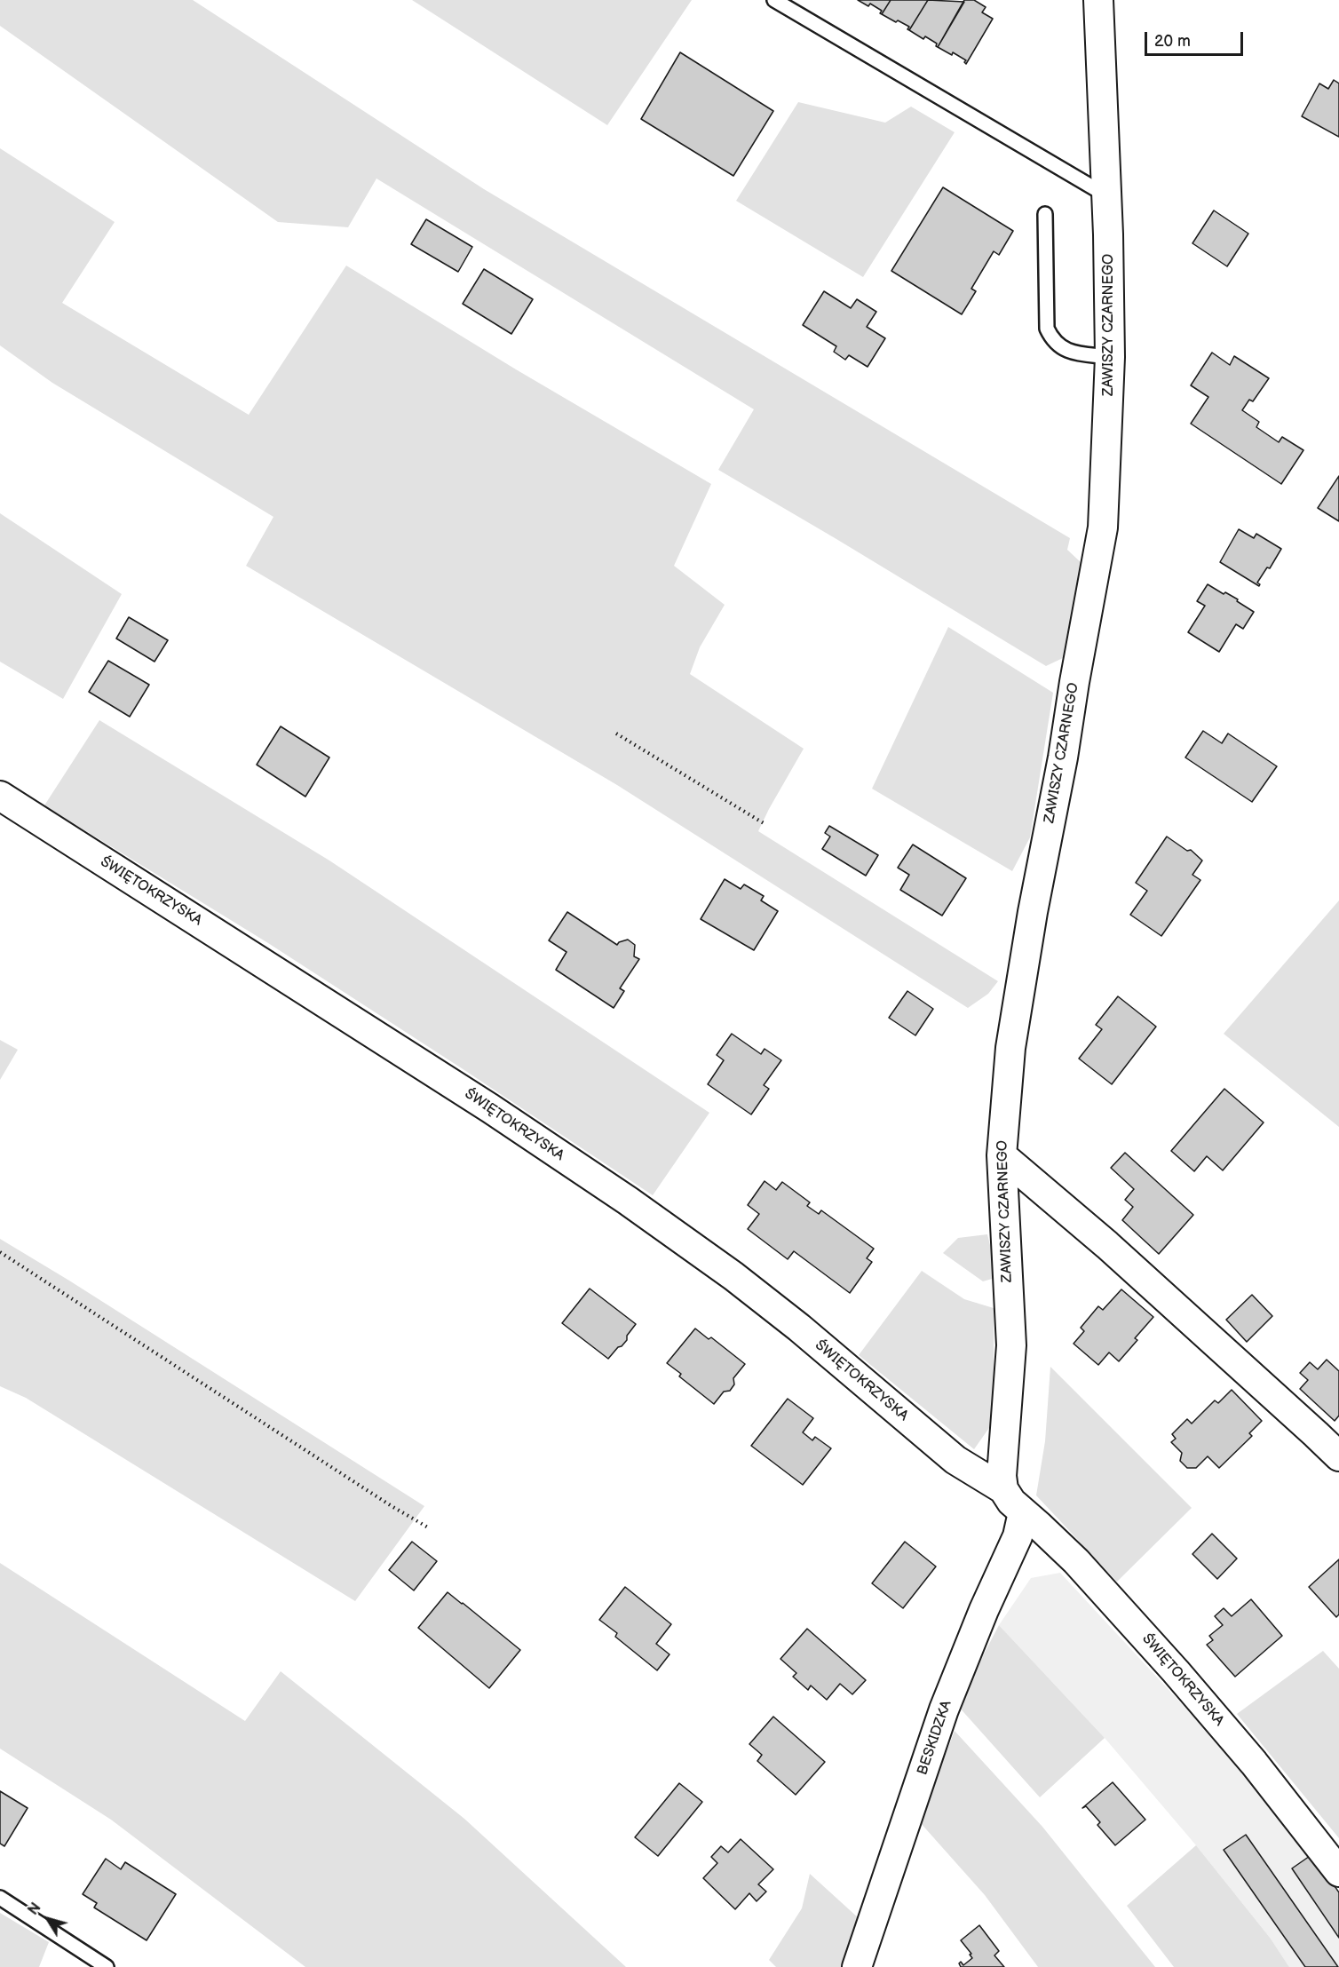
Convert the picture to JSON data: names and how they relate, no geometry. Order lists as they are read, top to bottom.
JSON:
{
  "streets": {
    "street": ["ZAWISZY CZARNEGO", "ŚWIĘTOKRZYSKA", "BESKIDZKA"]
  },
  "crossings": [
    ["ZAWISZY CZARNEGO", "ŚWIĘTOKRZYSKA"],
    ["ZAWISZY CZARNEGO", "BESKIDZKA"],
    ["ŚWIĘTOKRZYSKA", "BESKIDZKA"]
  ],
  "scale_bar": "20 m",
  "north": "top left"
}
